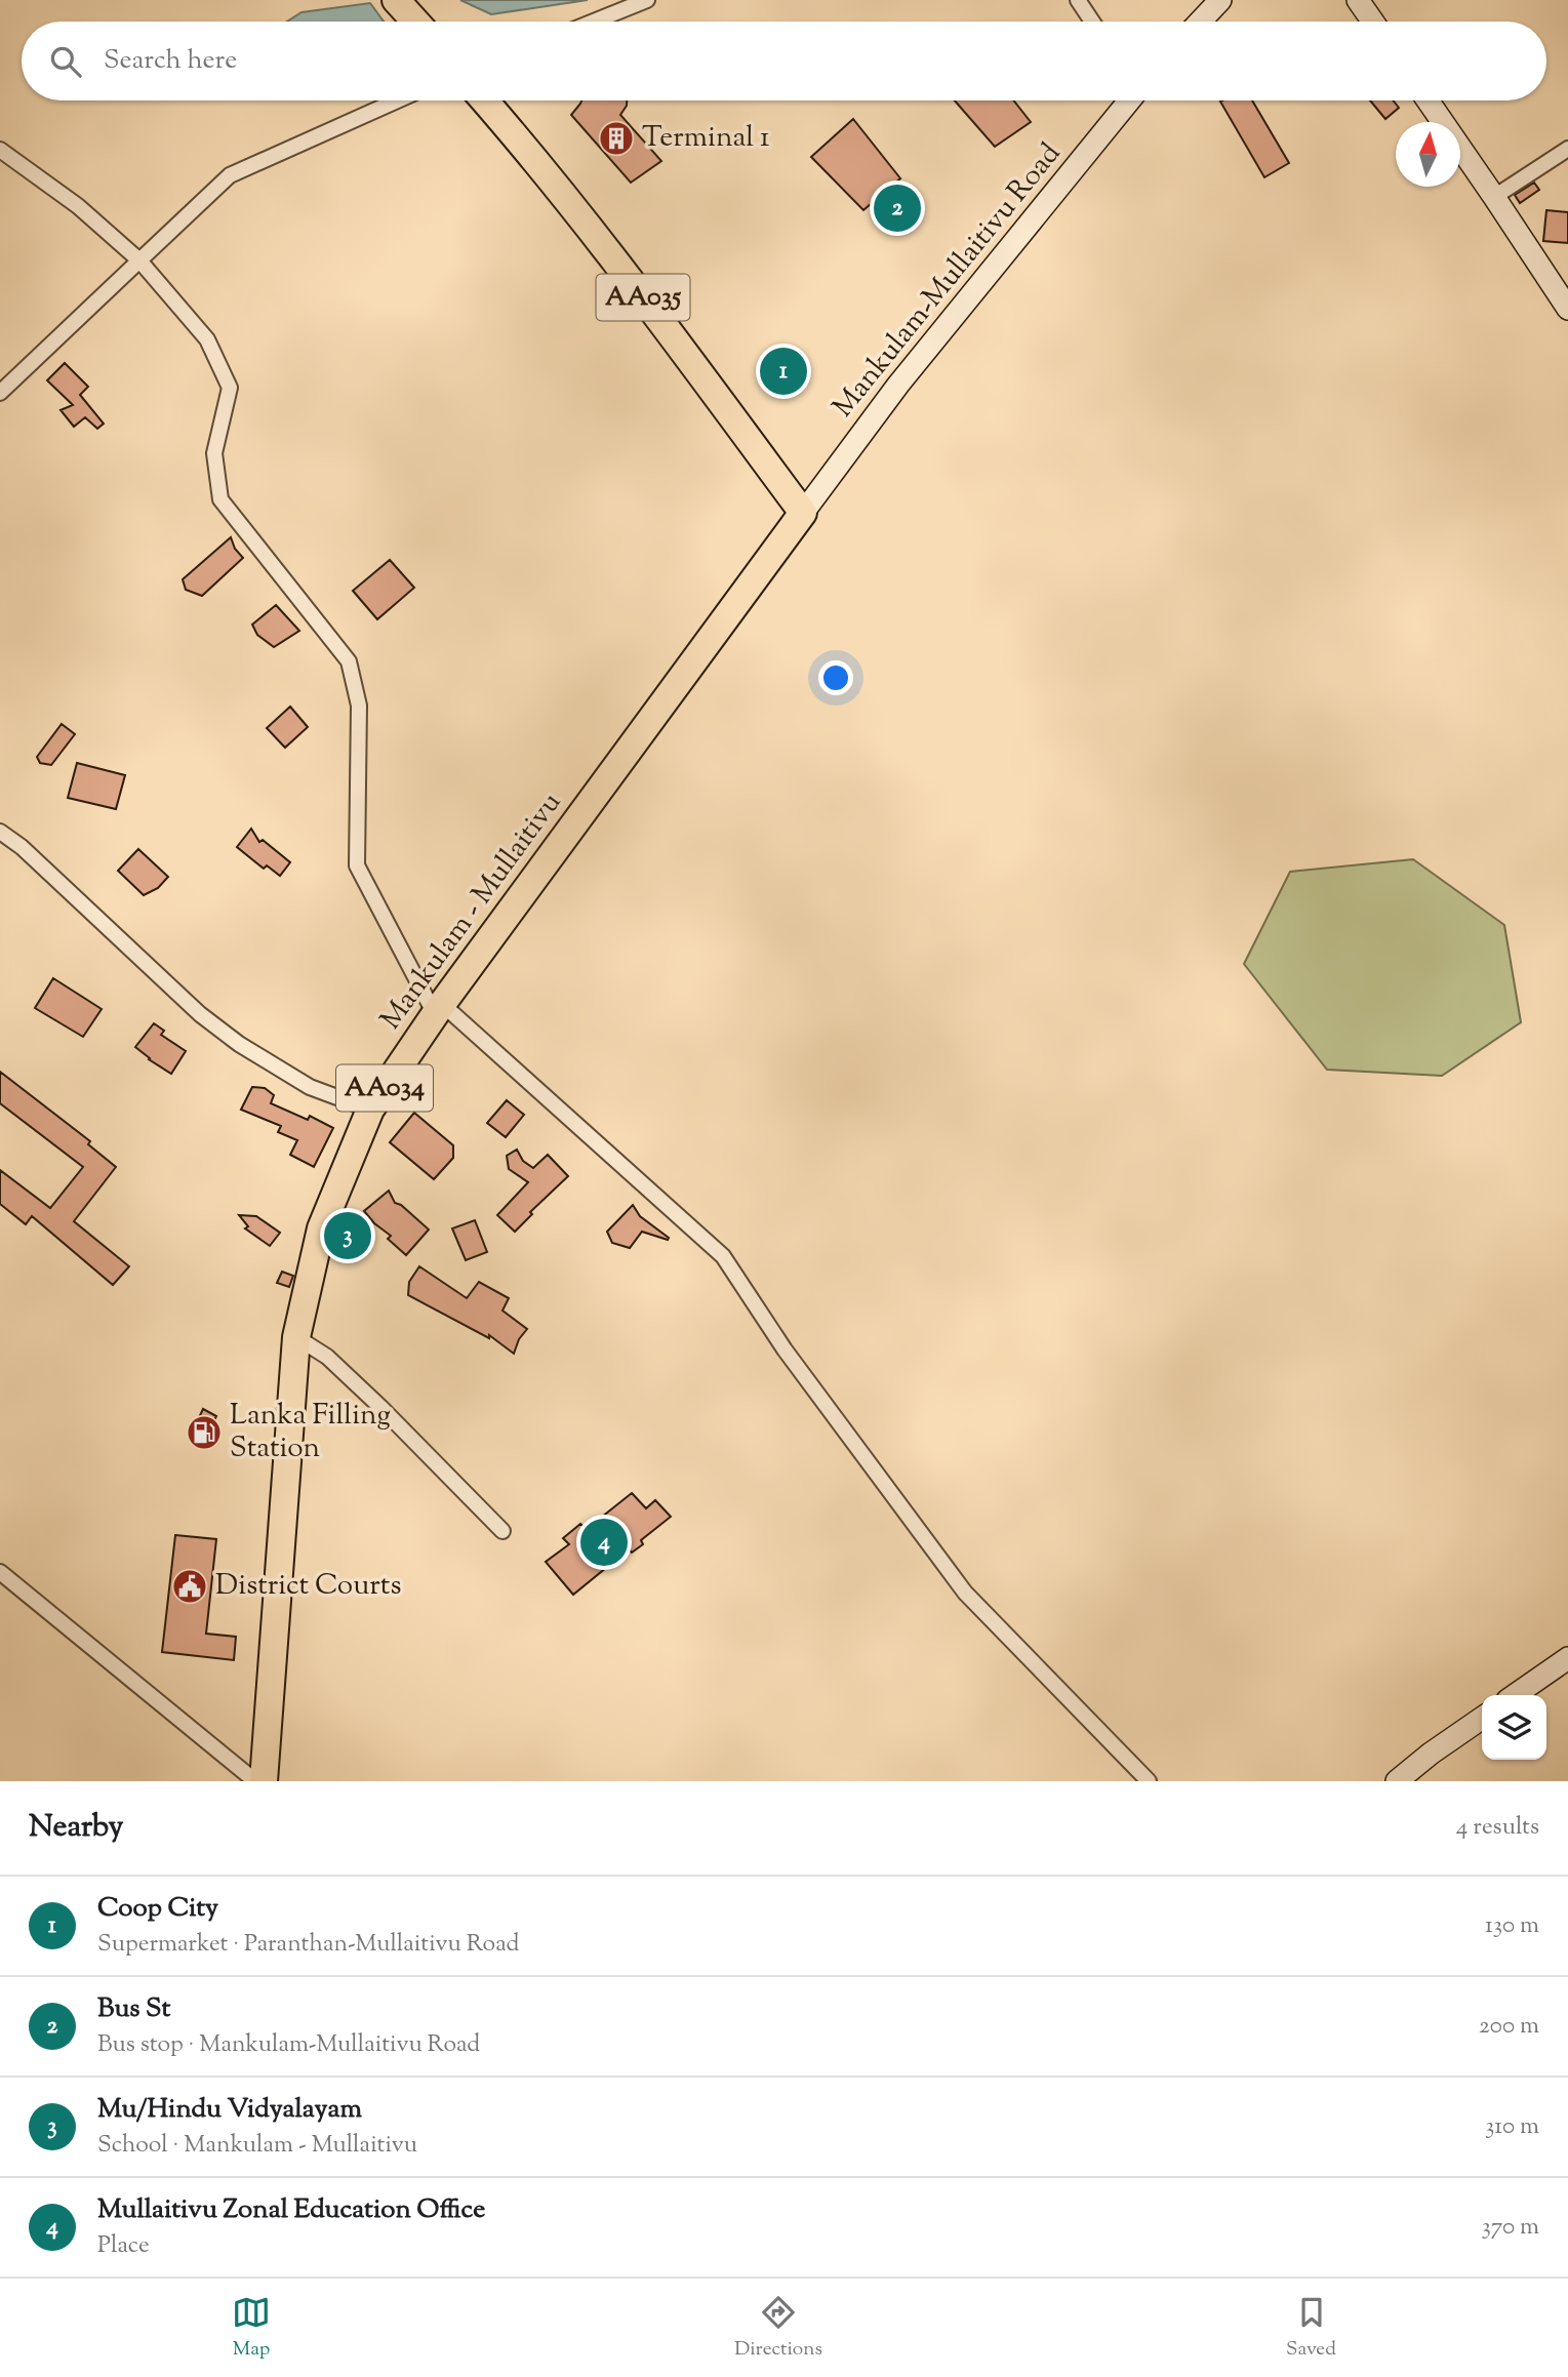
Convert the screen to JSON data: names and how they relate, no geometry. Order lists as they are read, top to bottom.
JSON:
{
  "streets": {
    "highway": ["AA035", "Mankulam - Mullaitivu", "AA034"],
    "street": ["Mankulam-Mullaitivu Road"]
  },
  "crossings": [
    ["Mankulam-Mullaitivu Road", "AA035"],
    ["Mankulam-Mullaitivu Road", "Mankulam - Mullaitivu"],
    ["AA035", "Mankulam - Mullaitivu"]
  ],
  "places": {
    "building": ["Terminal 1"],
    "fuel station": ["Lanka Filling Station"],
    "public building": ["District Courts"]
  },
  "north": "top",
  "page": {
    "search": "Search here",
    "pins": [
      "2",
      "1",
      "3",
      "4"
    ],
    "heading": ["Nearby", "4 results"],
    "list": [
      {
        "mark": "1",
        "name": "Coop City",
        "note": "Supermarket · Paranthan-Mullaitivu Road",
        "value": "130 m"
      },
      {
        "mark": "2",
        "name": "Bus St",
        "note": "Bus stop · Mankulam-Mullaitivu Road",
        "value": "200 m"
      },
      {
        "mark": "3",
        "name": "Mu/Hindu Vidyalayam",
        "note": "School · Mankulam - Mullaitivu",
        "value": "310 m"
      },
      {
        "mark": "4",
        "name": "Mullaitivu Zonal Education Office",
        "note": "Place",
        "value": "370 m"
      }
    ],
    "nav": ["Map", "Directions", "Saved"]
  }
}
